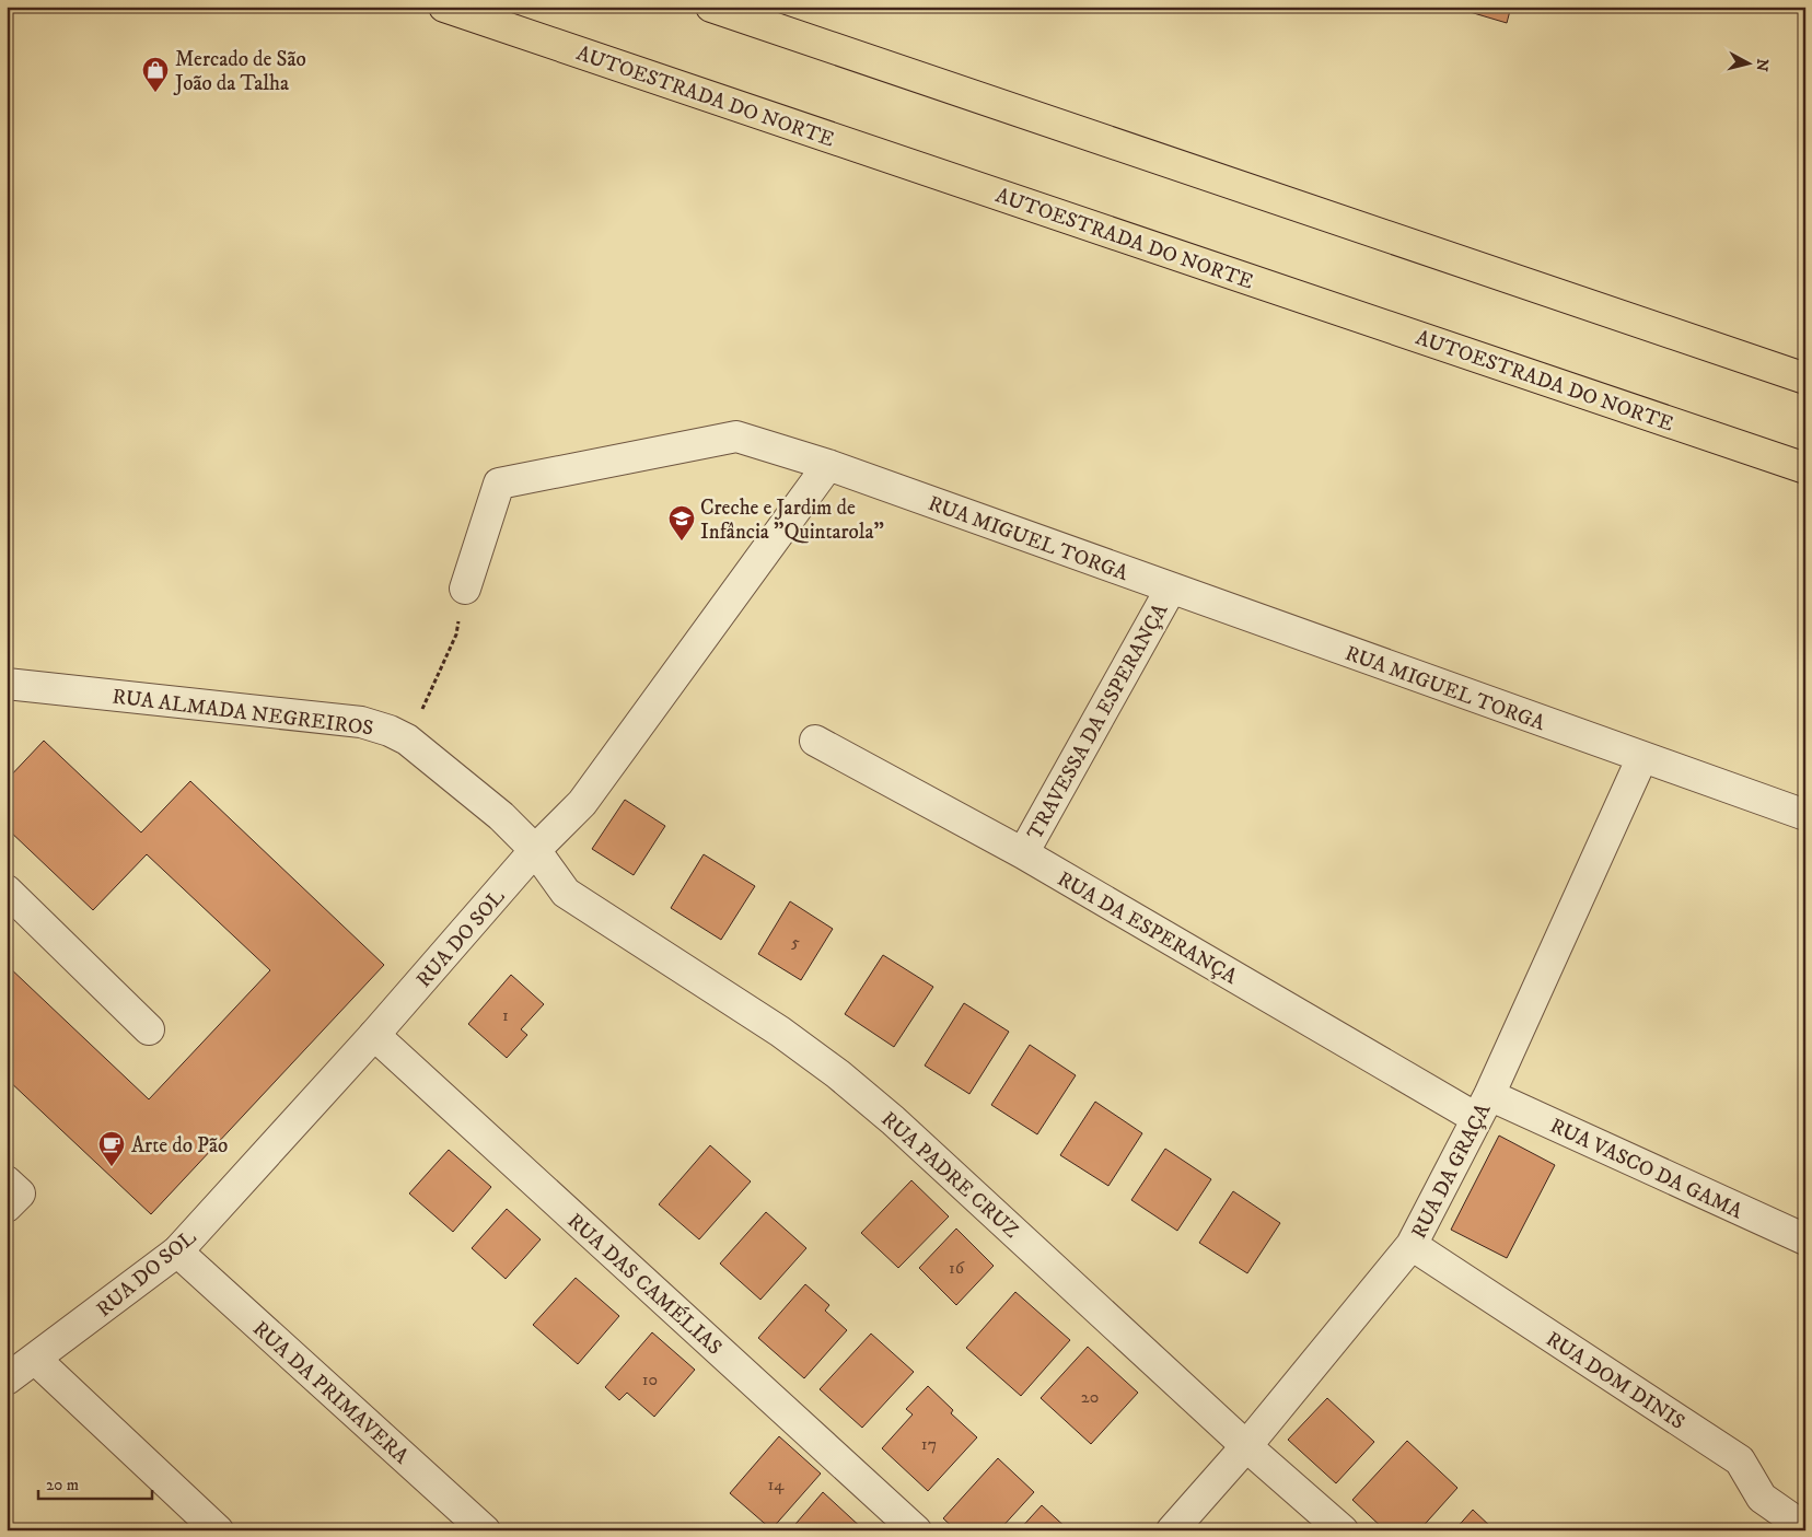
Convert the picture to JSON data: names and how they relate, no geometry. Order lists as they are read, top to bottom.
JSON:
{
  "streets": {
    "highway": ["AUTOESTRADA DO NORTE"],
    "street": [
      "RUA MIGUEL TORGA",
      "RUA ALMADA NEGREIROS",
      "TRAVESSA DA ESPERANÇA",
      "RUA DA ESPERANÇA",
      "RUA DO SOL",
      "RUA VASCO DA GAMA",
      "RUA DA GRAÇA",
      "RUA PADRE CRUZ",
      "RUA DAS CAMÉLIAS",
      "RUA DOM DINIS",
      "RUA DA PRIMAVERA"
    ]
  },
  "crossings": [
    ["RUA MIGUEL TORGA", "TRAVESSA DA ESPERANÇA"],
    ["RUA MIGUEL TORGA", "RUA DO SOL"],
    ["RUA MIGUEL TORGA", "RUA DA GRAÇA"],
    ["RUA ALMADA NEGREIROS", "RUA DO SOL"],
    ["RUA ALMADA NEGREIROS", "RUA PADRE CRUZ"],
    ["TRAVESSA DA ESPERANÇA", "RUA DA ESPERANÇA"],
    ["RUA DA ESPERANÇA", "RUA VASCO DA GAMA"],
    ["RUA DA ESPERANÇA", "RUA DA GRAÇA"],
    ["RUA DO SOL", "RUA PADRE CRUZ"],
    ["RUA DO SOL", "RUA DAS CAMÉLIAS"],
    ["RUA DO SOL", "RUA DA PRIMAVERA"],
    ["RUA VASCO DA GAMA", "RUA DA GRAÇA"],
    ["RUA DA GRAÇA", "RUA PADRE CRUZ"],
    ["RUA DA GRAÇA", "RUA DOM DINIS"]
  ],
  "places": {
    "shop": ["Mercado de São João da Talha"],
    "school or university": ["Creche e Jardim de Infância \"Quintarola\""],
    "cafe": ["Arte do Pão"]
  },
  "house_numbers": [
    "5",
    "1",
    "16",
    "10",
    "20",
    "17",
    "14"
  ],
  "scale_bar": "20 m",
  "north": "right"
}
